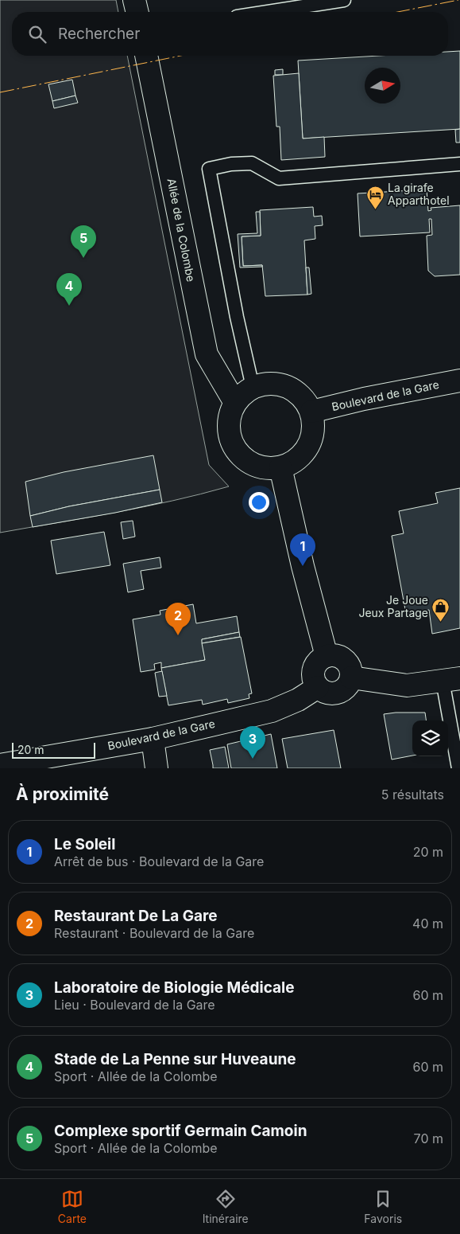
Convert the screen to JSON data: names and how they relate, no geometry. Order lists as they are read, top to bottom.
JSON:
{
  "streets": {
    "main road": ["Allée de la Colombe", "Boulevard de la Gare"]
  },
  "crossings": [
    ["Allée de la Colombe", "Boulevard de la Gare"]
  ],
  "places": {
    "hotel": ["La girafe Apparthotel"],
    "shop": ["Je Joue Jeux Partage"]
  },
  "scale_bar": "20 m",
  "north": "right",
  "page": {
    "search": "Rechercher",
    "pins": [
      "5",
      "4",
      "1",
      "2",
      "3"
    ],
    "scale": "20 m",
    "heading": ["À proximité", "5 résultats"],
    "list": [
      {
        "mark": "1",
        "name": "Le Soleil",
        "note": "Arrêt de bus · Boulevard de la Gare",
        "value": "20 m"
      },
      {
        "mark": "2",
        "name": "Restaurant De La Gare",
        "note": "Restaurant · Boulevard de la Gare",
        "value": "40 m"
      },
      {
        "mark": "3",
        "name": "Laboratoire de Biologie Médicale",
        "note": "Lieu · Boulevard de la Gare",
        "value": "60 m"
      },
      {
        "mark": "4",
        "name": "Stade de La Penne sur Huveaune",
        "note": "Sport · Allée de la Colombe",
        "value": "60 m"
      },
      {
        "mark": "5",
        "name": "Complexe sportif Germain Camoin",
        "note": "Sport · Allée de la Colombe",
        "value": "70 m"
      }
    ],
    "nav": ["Carte", "Itinéraire", "Favoris"]
  }
}
